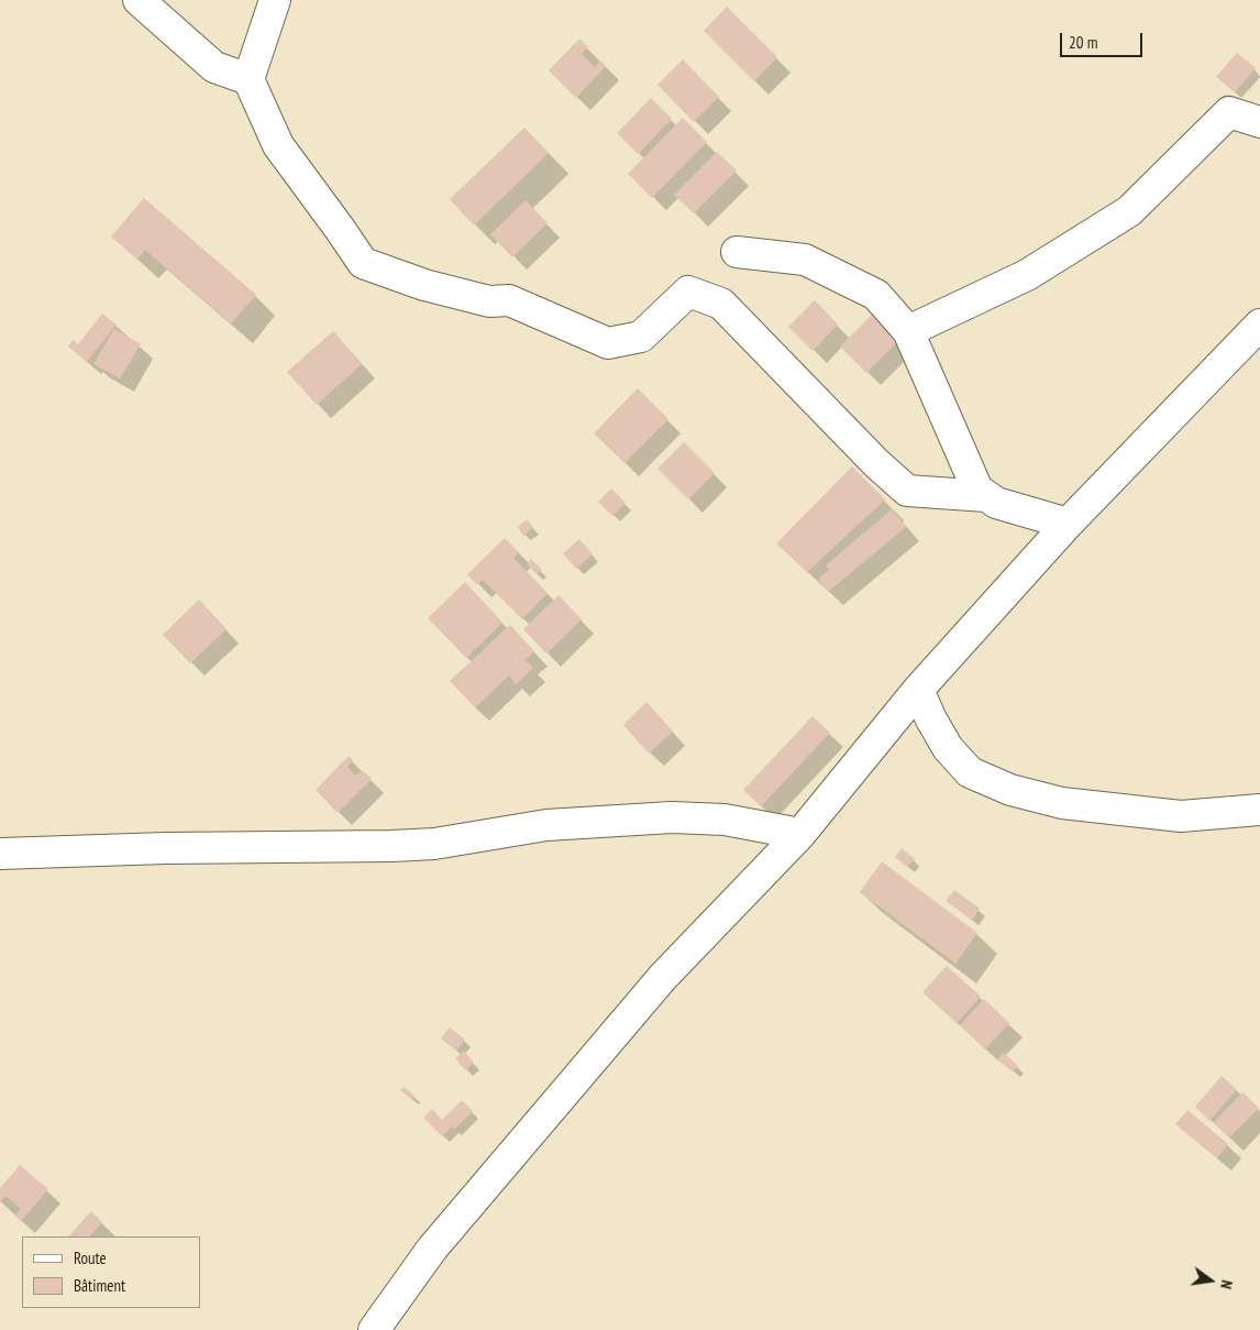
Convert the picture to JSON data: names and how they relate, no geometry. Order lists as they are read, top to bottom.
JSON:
{
  "legend": ["Route", "Bâtiment"],
  "scale_bar": "20 m",
  "north": "right"
}
